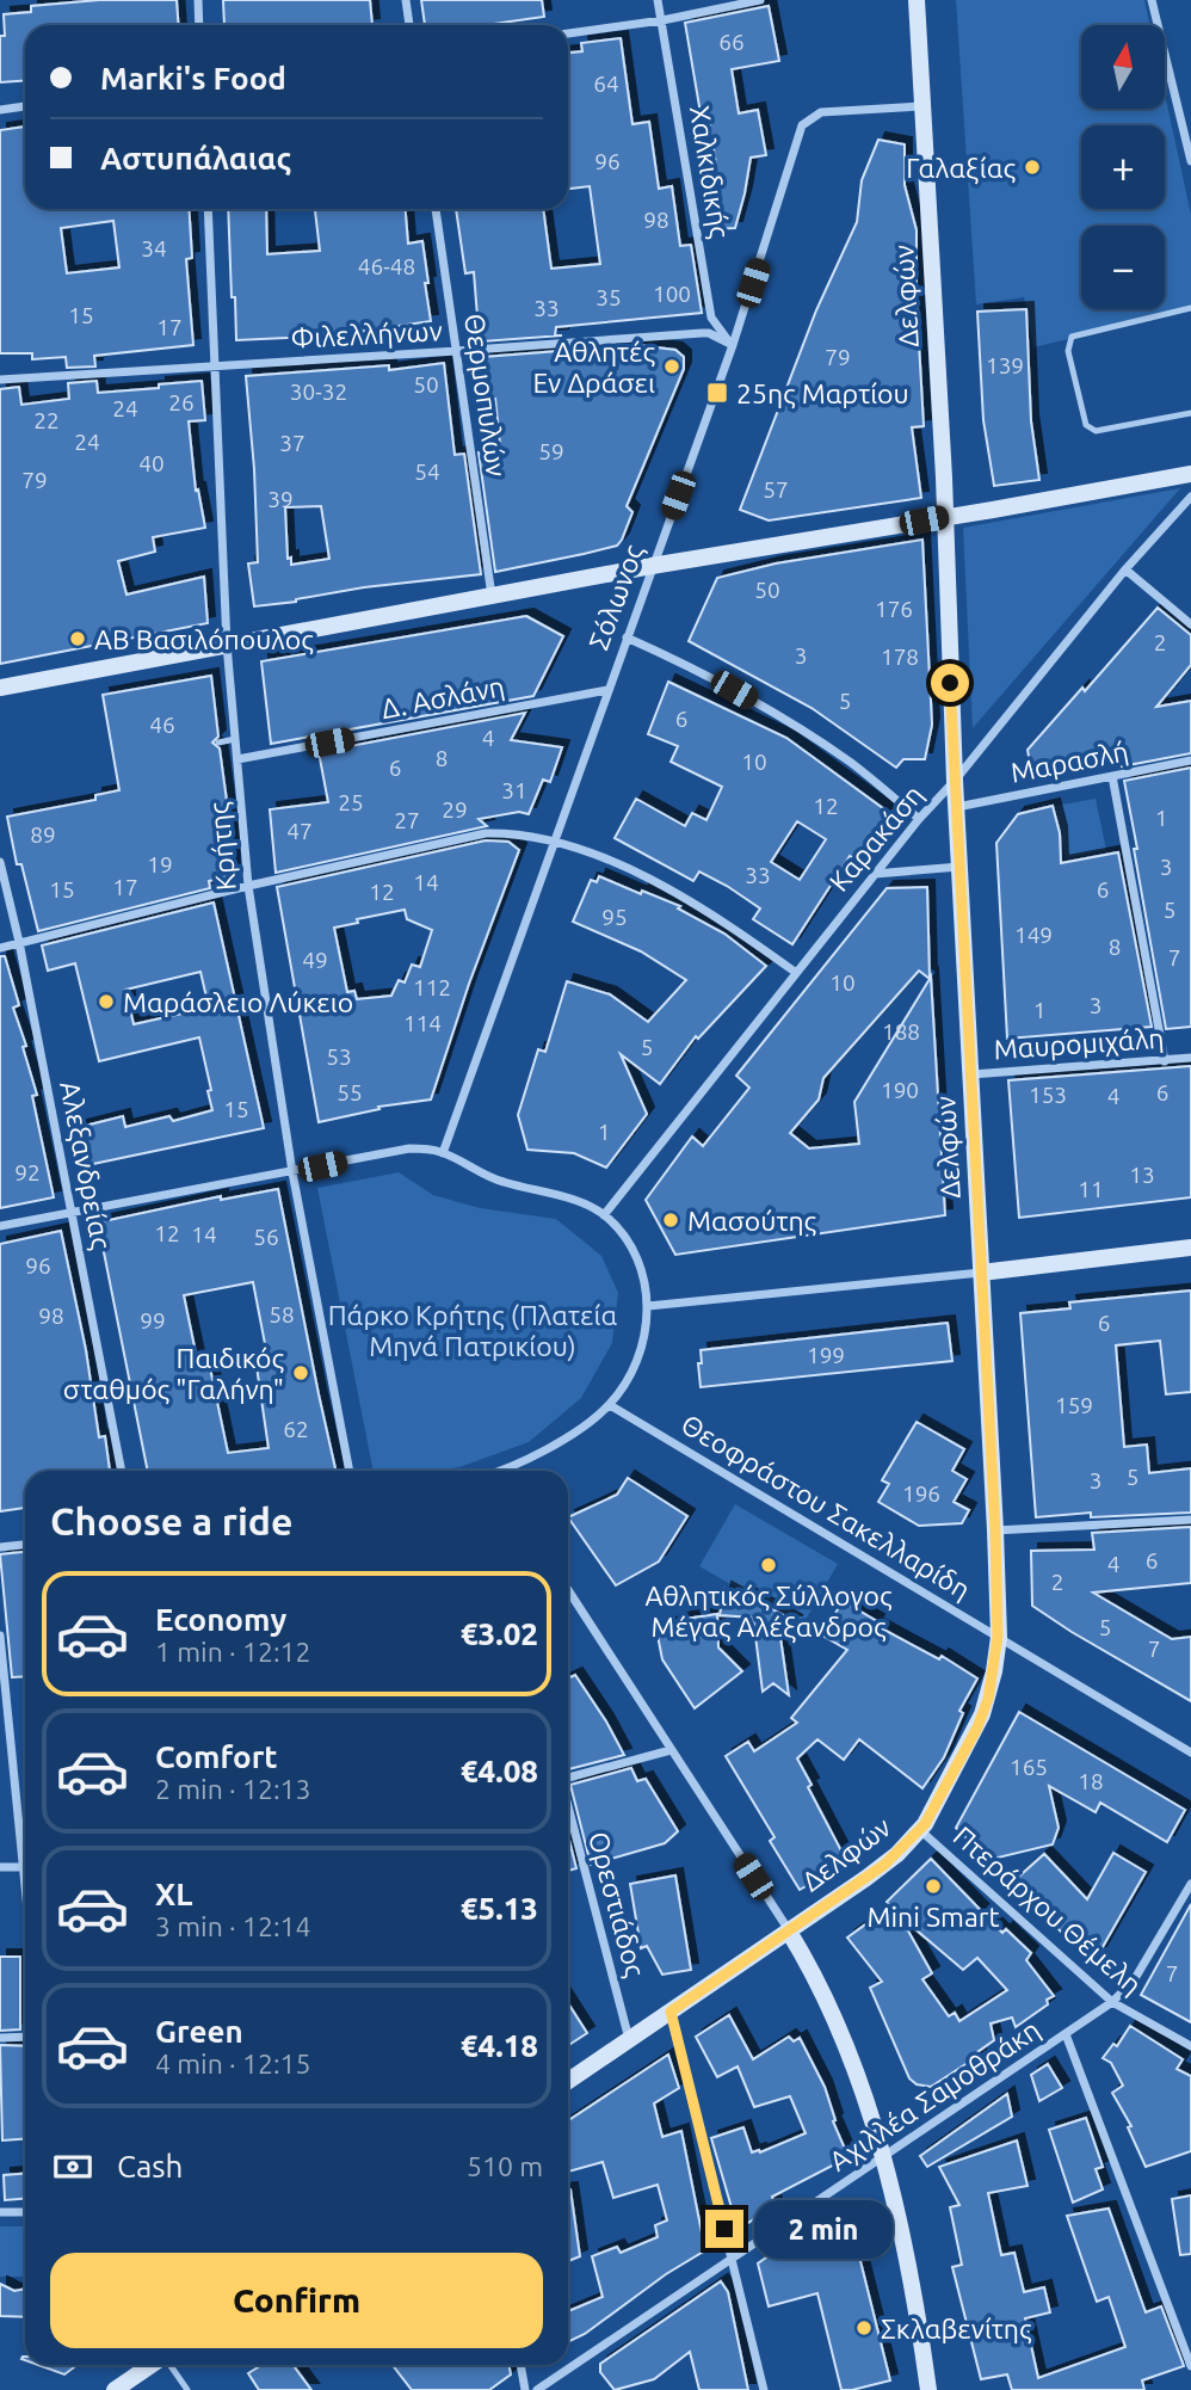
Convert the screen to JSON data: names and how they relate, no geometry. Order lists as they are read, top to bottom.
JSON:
{
  "streets": {
    "main road": ["Δελφών"],
    "street": [
      "Χαλκιδικής",
      "Φιλελλήνων",
      "Θερμοπυλών",
      "Σόλωνος",
      "Δ. Ασλάνη",
      "Μαρασλή",
      "Καρακάση",
      "Κρήτης",
      "Μαυρομιχάλη",
      "Αλεξανδρείας",
      "Θεοφράστου Σακελλαρίδη",
      "Ορεστιάδος",
      "Πτεράρχου Θέμελη",
      "Αχιλλέα Σαμοθράκη"
    ]
  },
  "crossings": [
    ["Χαλκιδικής", "Φιλελλήνων"],
    ["Χαλκιδικής", "Σόλωνος"],
    ["Δελφών", "Σόλωνος"],
    ["Δελφών", "Μαρασλή"],
    ["Δελφών", "Καρακάση"],
    ["Δελφών", "Μαυρομιχάλη"],
    ["Δελφών", "Θεοφράστου Σακελλαρίδη"],
    ["Δελφών", "Ορεστιάδος"],
    ["Δελφών", "Πτεράρχου Θέμελη"],
    ["Φιλελλήνων", "Θερμοπυλών"],
    ["Φιλελλήνων", "Σόλωνος"],
    ["Φιλελλήνων", "Κρήτης"],
    ["Σόλωνος", "Δ. Ασλάνη"],
    ["Δ. Ασλάνη", "Κρήτης"],
    ["Πτεράρχου Θέμελη", "Αχιλλέα Σαμοθράκη"]
  ],
  "parks": ["Πάρκο Κρήτης (Πλατεία Μηνά Πατρικίου)"],
  "places": {
    "other": [
      "Γαλαξίας",
      "Αθλητές Εν Δράσει",
      "ΑΒ Βασιλόπουλος",
      "Μαράσλειο Λύκειο",
      "Μασούτης",
      "Παιδικός σταθμός \"Γαλήνη\"",
      "Αθλητικός Σύλλογος Μέγας Αλέξανδρος",
      "Mini Smart",
      "Σκλαβενίτης"
    ],
    "transit": ["25ης Μαρτίου"]
  },
  "house_numbers": [
    "66",
    "64",
    "96",
    "98",
    "34",
    "46-48",
    "100",
    "35",
    "33",
    "15",
    "17",
    "79",
    "139",
    "50",
    "30-32",
    "26",
    "24",
    "22",
    "24",
    "37",
    "59",
    "40",
    "54",
    "79",
    "57",
    "39",
    "50",
    "176",
    "2",
    "3",
    "178",
    "5",
    "6",
    "46",
    "4",
    "8",
    "10",
    "6",
    "31",
    "25",
    "12",
    "29",
    "1",
    "27",
    "47",
    "89",
    "19",
    "3",
    "33",
    "14",
    "17",
    "15",
    "6",
    "12",
    "5",
    "95",
    "149",
    "8",
    "7",
    "49",
    "10",
    "112",
    "3",
    "1",
    "114",
    "188",
    "5",
    "53",
    "190",
    "55",
    "6",
    "153",
    "4",
    "15",
    "1",
    "92",
    "13",
    "11",
    "12",
    "14",
    "56",
    "96",
    "58",
    "98",
    "99",
    "6",
    "199",
    "159",
    "62",
    "5",
    "3",
    "196",
    "6",
    "4",
    "2",
    "5",
    "7",
    "165",
    "18",
    "7"
  ],
  "north": "top",
  "page": {
    "map_buttons": ["+", "−"],
    "banner": ["Marki's Food", "Αστυπάλαιας"],
    "heading": "Choose a ride",
    "list": [
      {
        "name": "Economy",
        "note": "1 min · 12:12",
        "value": "€3.02"
      },
      {
        "name": "Comfort",
        "note": "2 min · 12:13",
        "value": "€4.08"
      },
      {
        "name": "XL",
        "note": "3 min · 12:14",
        "value": "€5.13"
      },
      {
        "name": "Green",
        "note": "4 min · 12:15",
        "value": "€4.18"
      }
    ],
    "pay": ["Cash", "510 m"],
    "bubble": "2 min",
    "buttons": "Confirm"
  }
}
